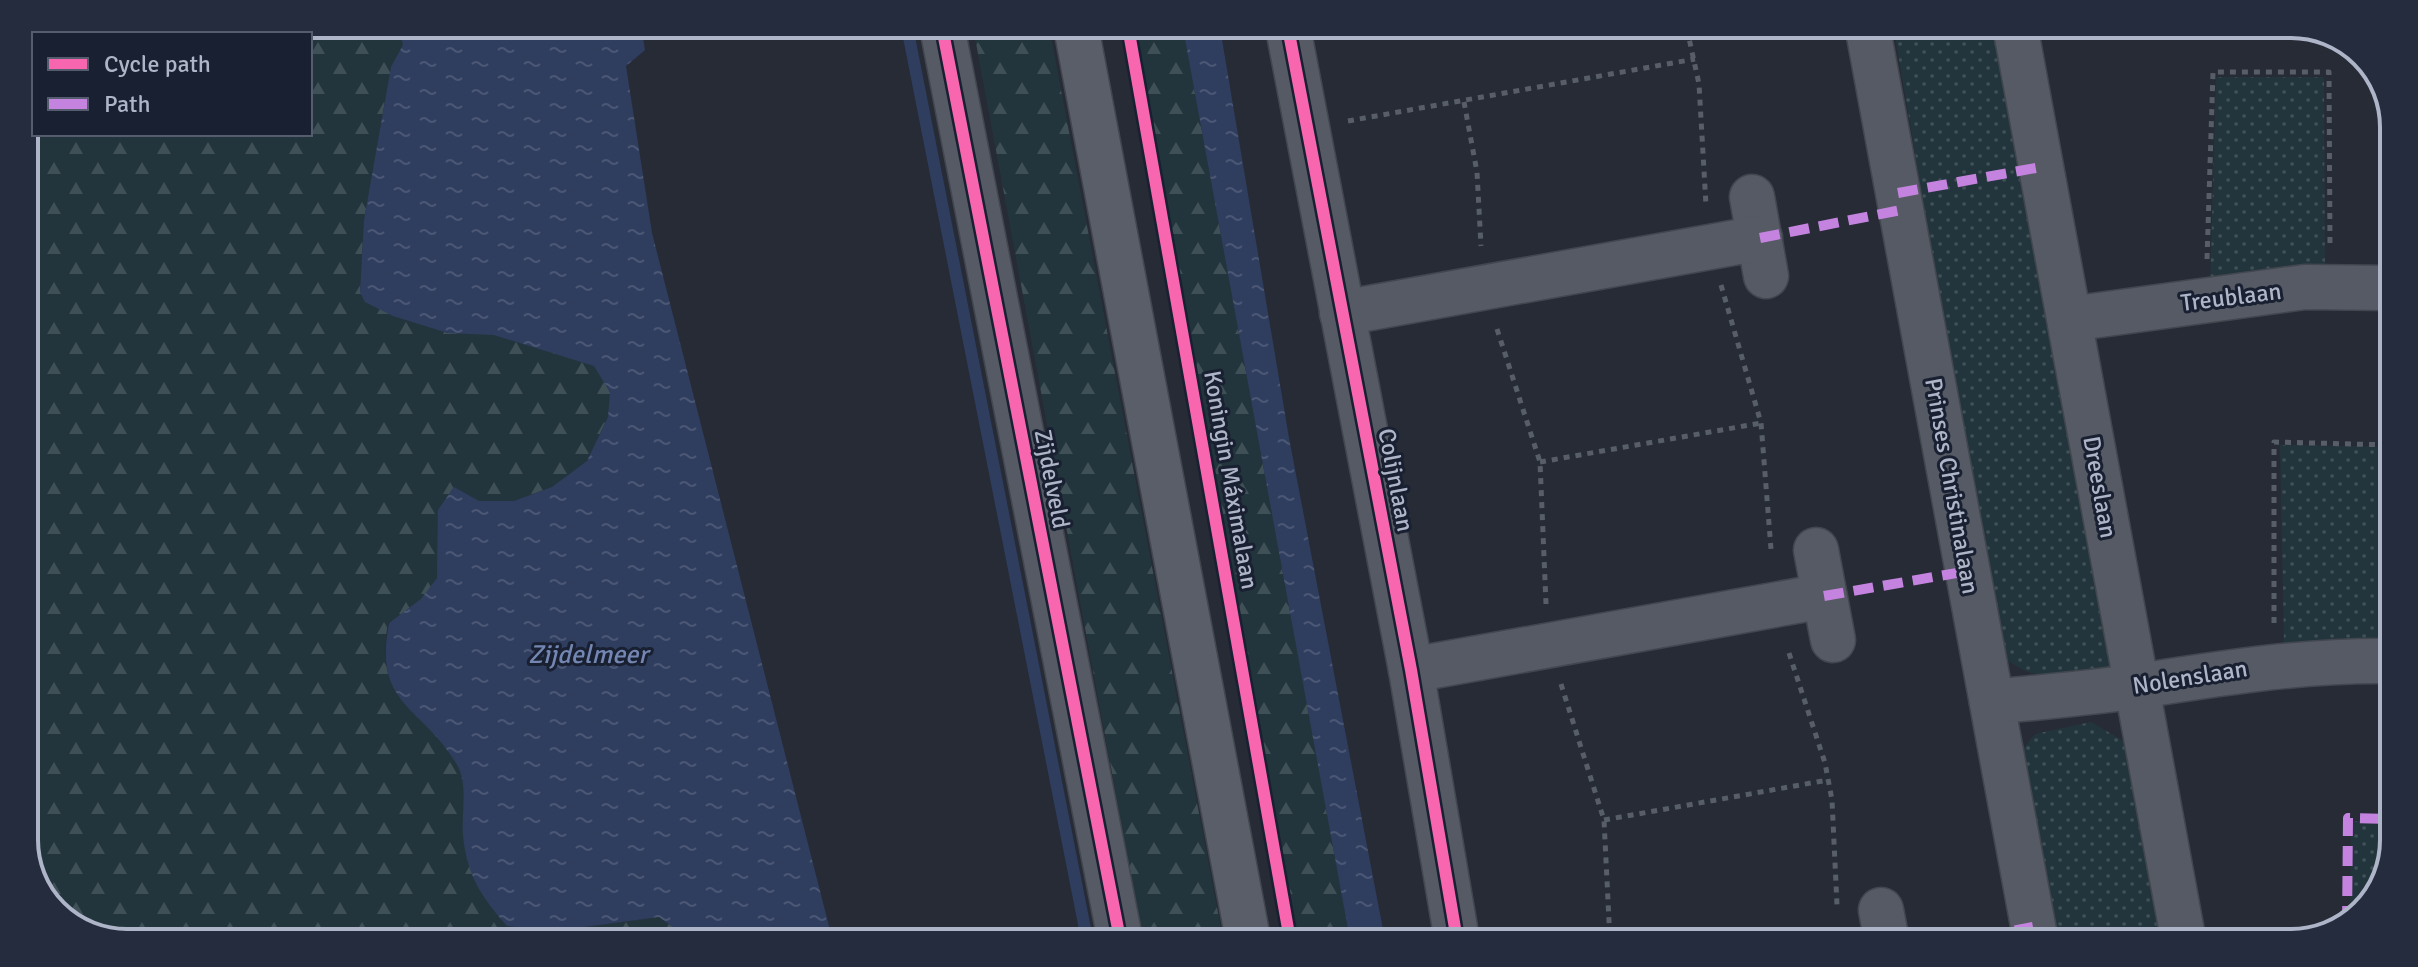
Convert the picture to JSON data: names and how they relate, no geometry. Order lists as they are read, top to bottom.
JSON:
{
  "streets": {
    "street": [
      "Treublaan",
      "Zijdelveld",
      "Colijnlaan",
      "Prinses Christinalaan",
      "Dreeslaan",
      "Nolenslaan"
    ],
    "cycle path": ["Koningin Máximalaan"]
  },
  "crossings": [
    ["Treublaan", "Dreeslaan"],
    ["Prinses Christinalaan", "Nolenslaan"],
    ["Dreeslaan", "Nolenslaan"]
  ],
  "water": ["Zijdelmeer"],
  "legend": ["Cycle path", "Path"]
}
